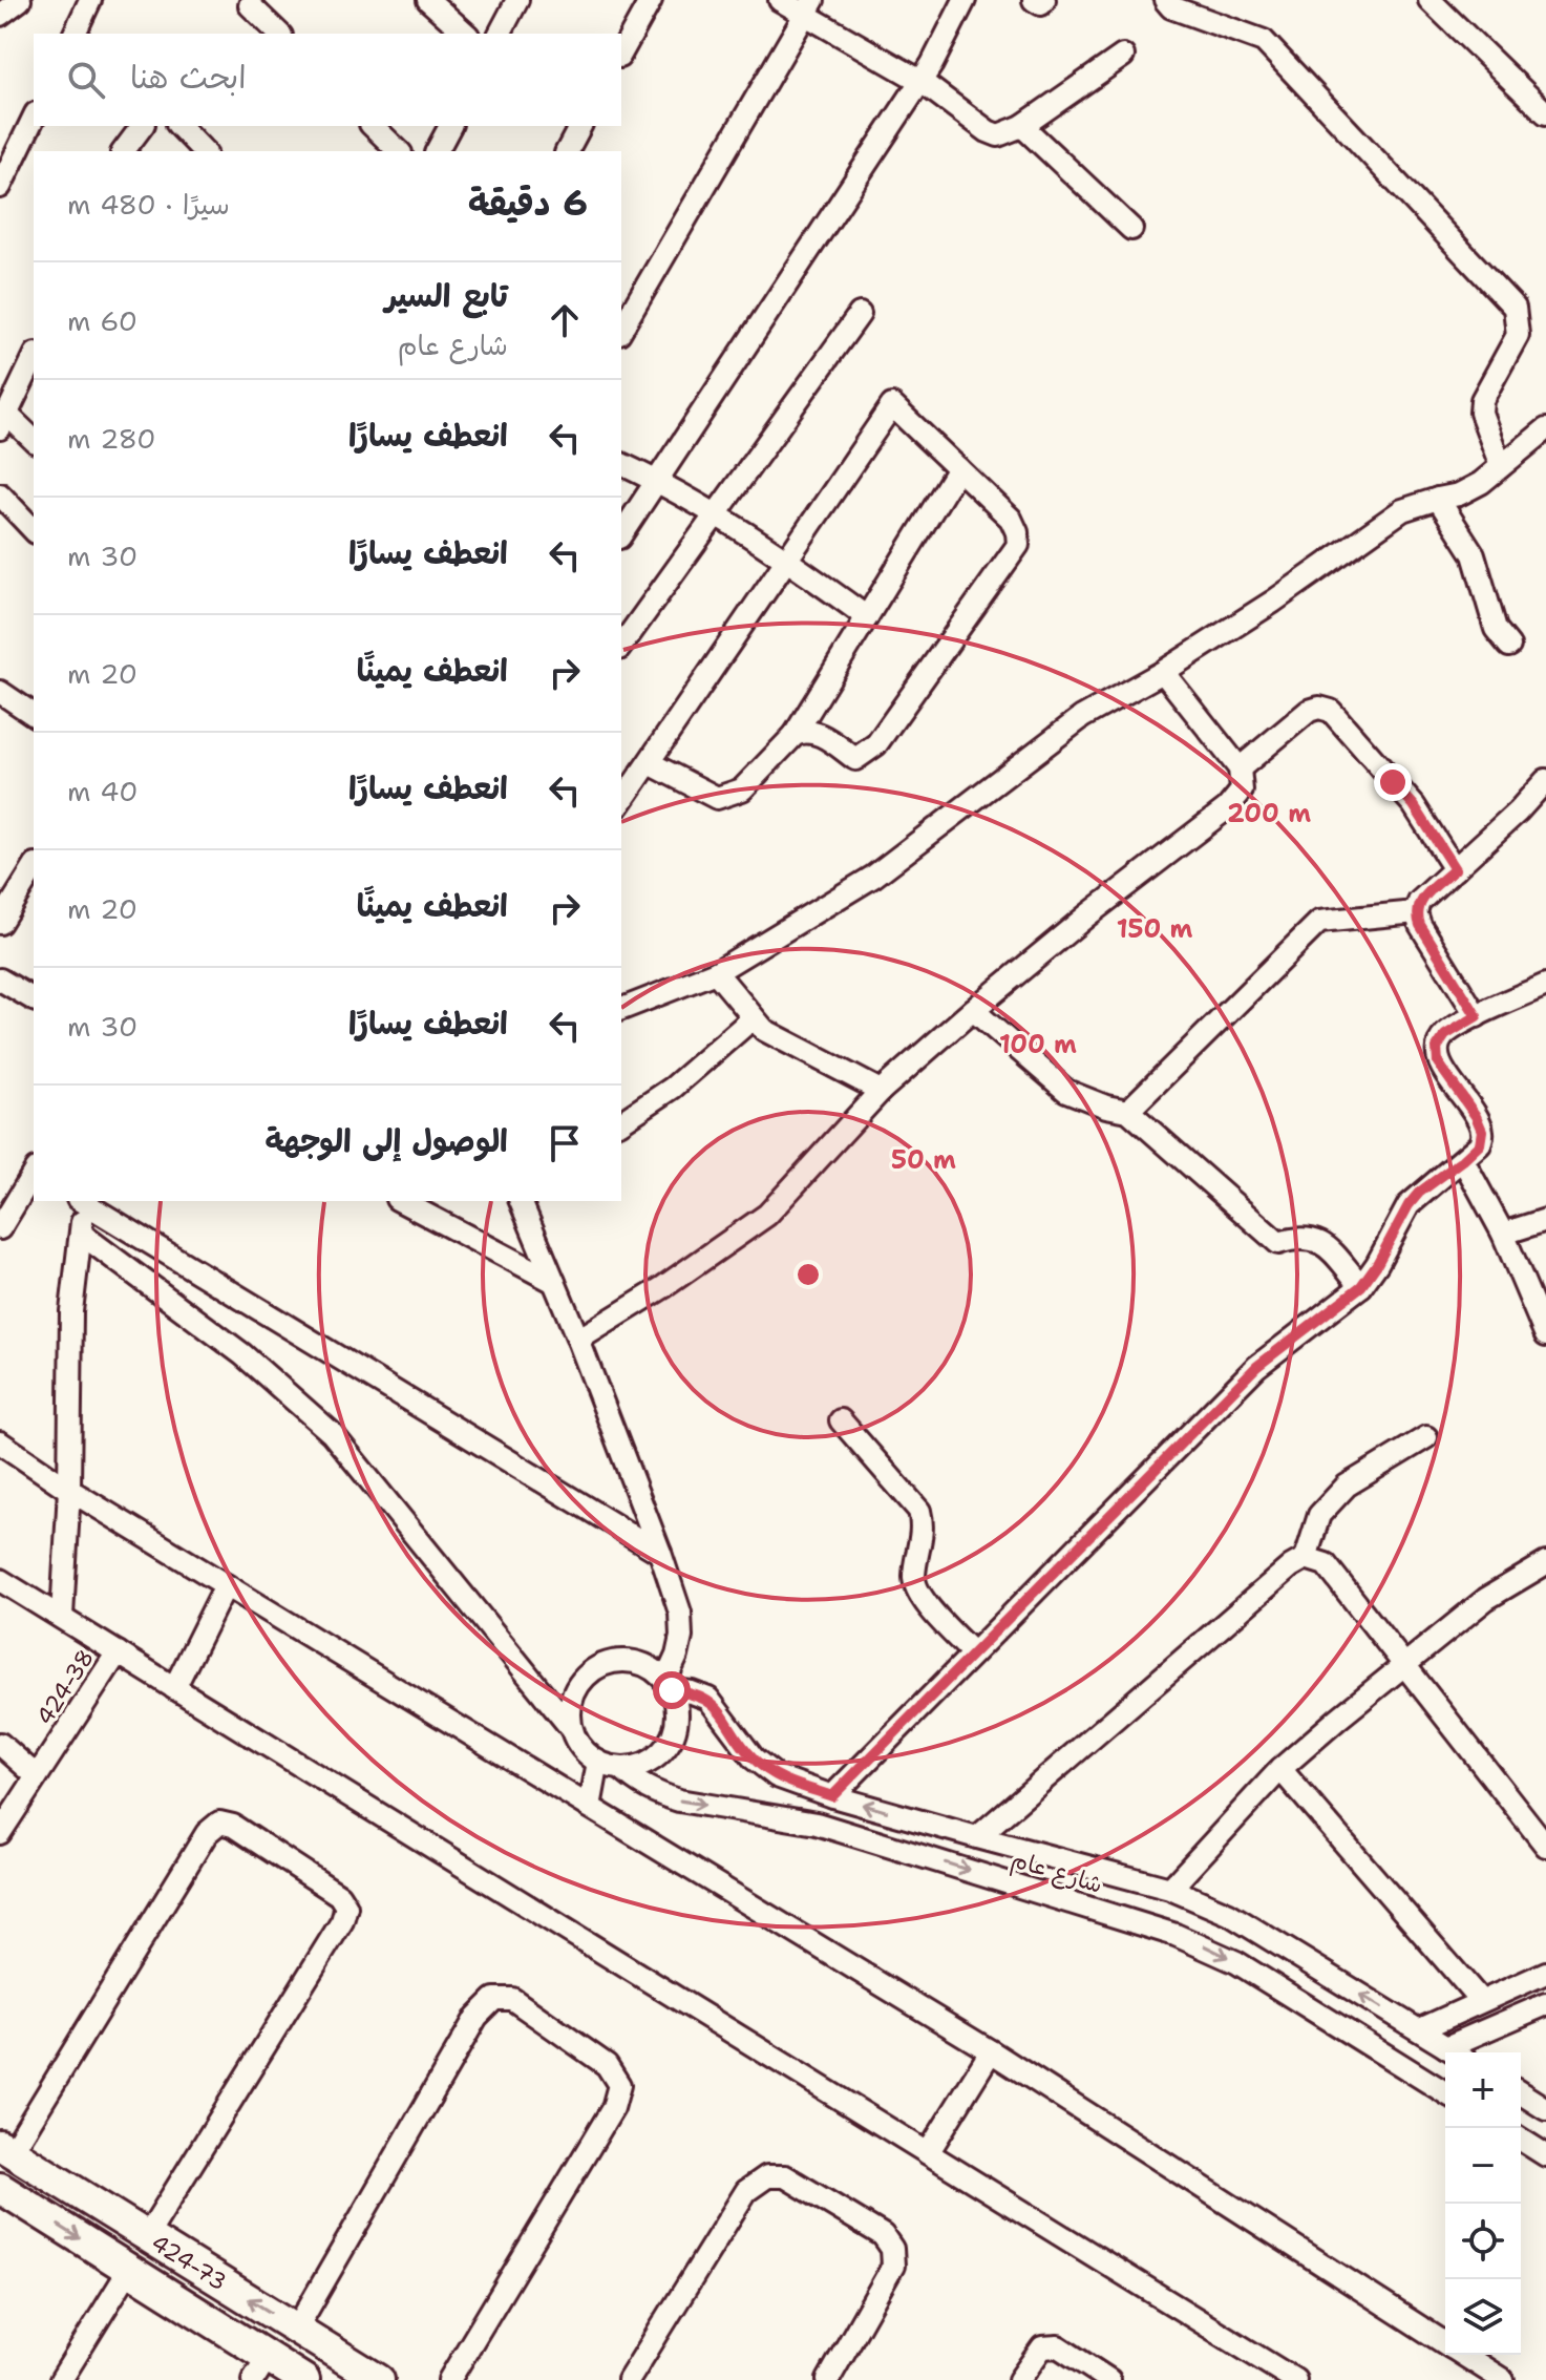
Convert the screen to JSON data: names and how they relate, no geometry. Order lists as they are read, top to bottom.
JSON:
{
  "streets": {
    "street": ["424-38", "شارع عام", "424-73"]
  },
  "page": {
    "search": "ابحث هنا",
    "heading": ["6 دقيقة", "سيرًا · 480 m"],
    "list": [
      ["تابع السير", "شارع عام", "60 m"],
      ["انعطف يسارًا", "280 m"],
      ["انعطف يسارًا", "30 m"],
      ["انعطف يمينًا", "20 m"],
      ["انعطف يسارًا", "40 m"],
      ["انعطف يمينًا", "20 m"],
      ["انعطف يسارًا", "30 m"],
      "الوصول إلى الوجهة"
    ],
    "map_buttons": ["+", "−"]
  },
  "rings": [
    "200 m",
    "150 m",
    "100 m",
    "50 m"
  ]
}
